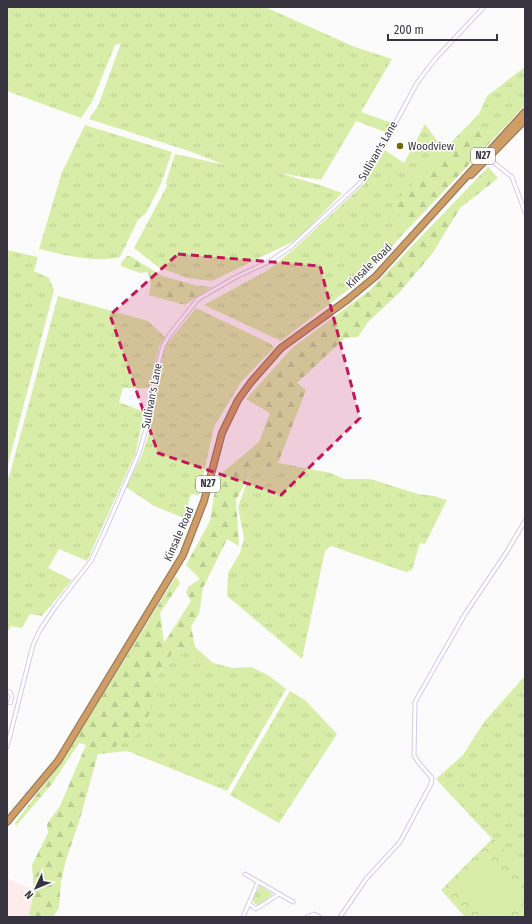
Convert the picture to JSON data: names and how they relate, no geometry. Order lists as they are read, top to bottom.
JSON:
{
  "streets": {
    "highway": ["N27", "Kinsale Road"],
    "street": ["Sullivan's Lane"]
  },
  "places": ["Woodview"],
  "scale_bar": "200 m",
  "north": "bottom left"
}
